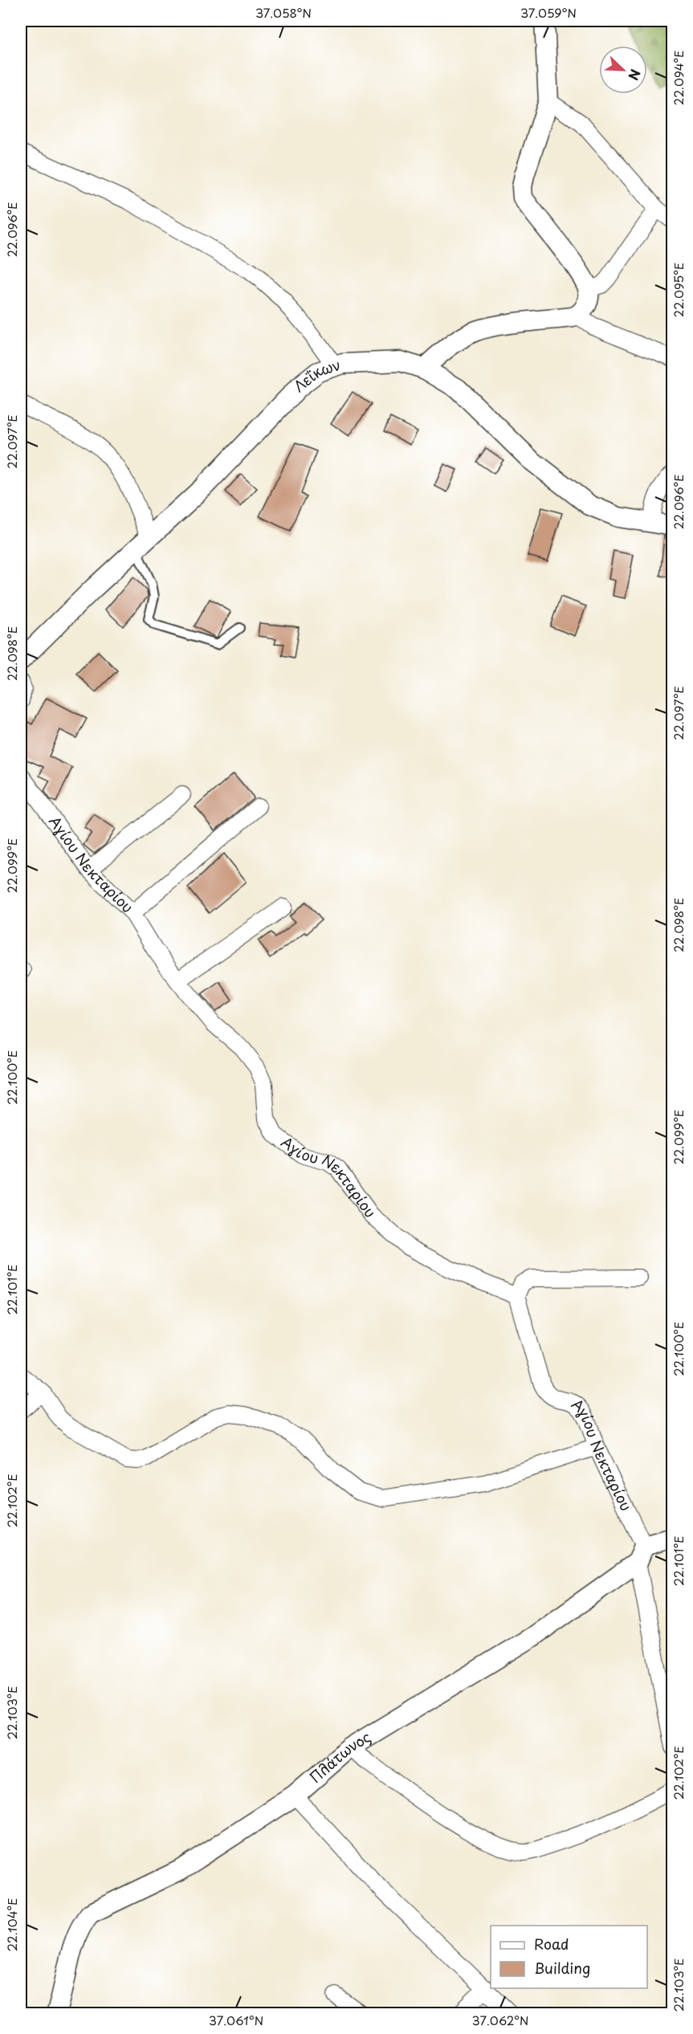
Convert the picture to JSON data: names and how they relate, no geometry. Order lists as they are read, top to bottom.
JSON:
{
  "streets": {
    "street": ["Λεΐκων", "Αγίου Νεκταρίου", "Πλάτωνος"]
  },
  "crossings": [
    ["Αγίου Νεκταρίου", "Πλάτωνος"]
  ],
  "legend": ["Road", "Building"],
  "north": "bottom right",
  "coordinates": [
    "37.058°N",
    "37.059°N",
    "22.094°E",
    "22.096°E",
    "22.095°E",
    "22.097°E",
    "22.098°E",
    "22.099°E",
    "22.100°E",
    "22.101°E",
    "22.102°E",
    "22.103°E",
    "22.104°E",
    "37.061°N",
    "37.062°N"
  ]
}
